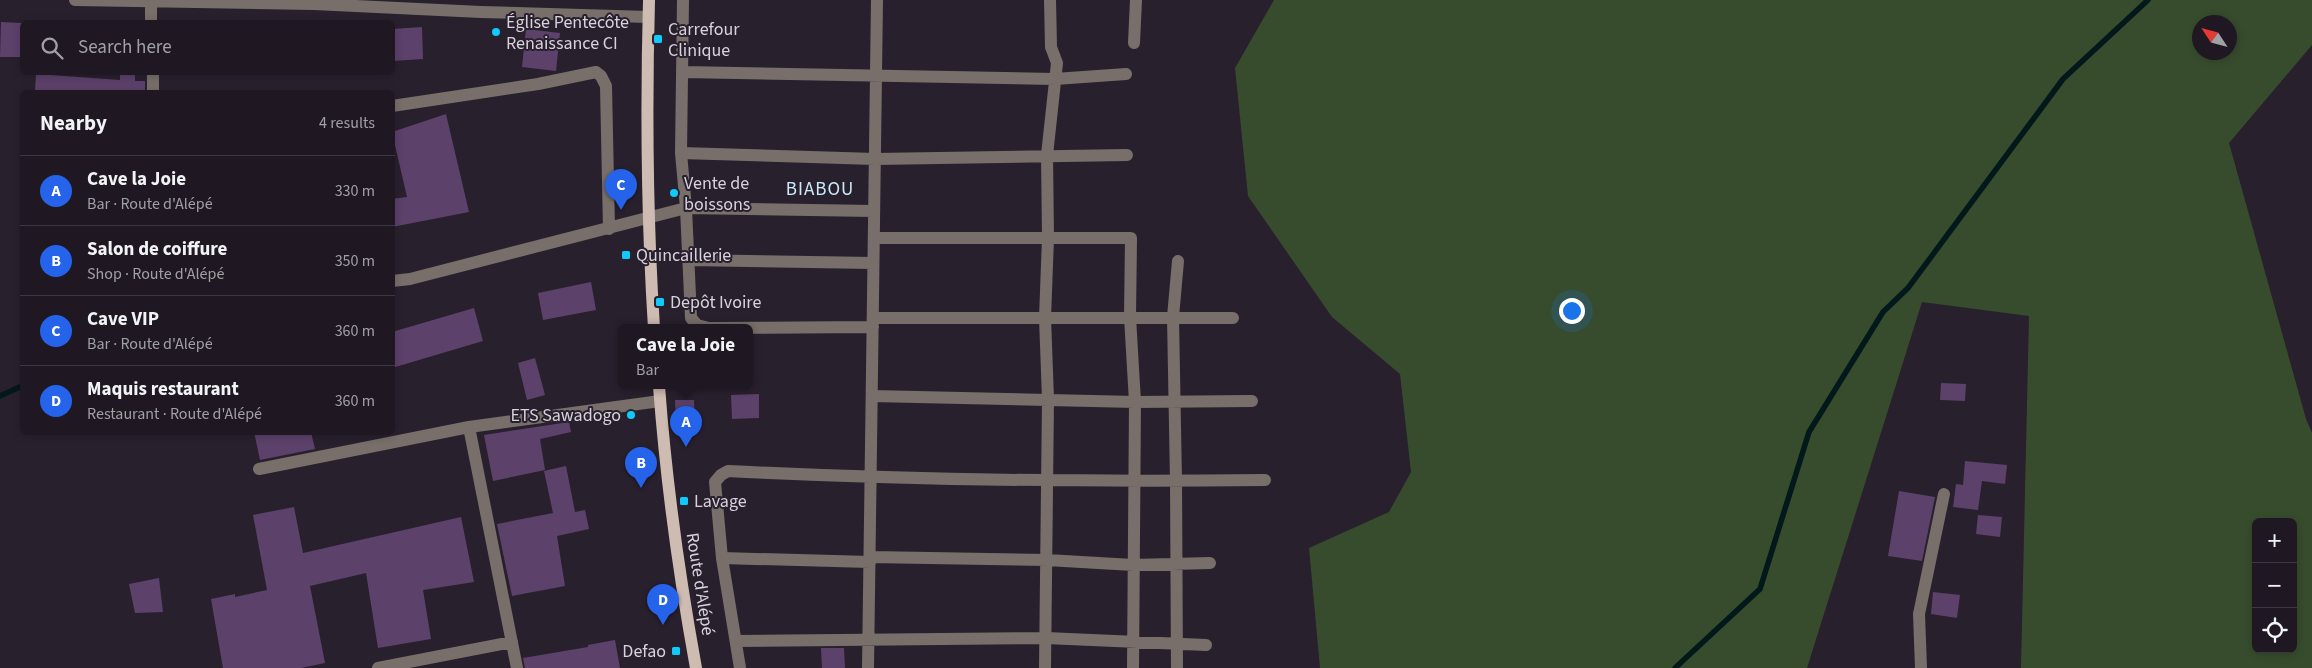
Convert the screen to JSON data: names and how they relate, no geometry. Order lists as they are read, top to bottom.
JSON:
{
  "streets": {
    "main road": ["Route d'Alépé"]
  },
  "districts": ["BIABOU"],
  "places": {
    "other": ["Église Pentecôte Renaissance CI", "Vente de boissons", "ETS Sawadogo"],
    "transit": [
      "Carrefour Clinique",
      "Quincaillerie",
      "Depôt Ivoire",
      "Lavage",
      "Defao"
    ]
  },
  "north": "top left",
  "page": {
    "search": "Search here",
    "heading": ["Nearby", "4 results"],
    "list": [
      {
        "mark": "A",
        "name": "Cave la Joie",
        "note": "Bar · Route d'Alépé",
        "value": "330 m"
      },
      {
        "mark": "B",
        "name": "Salon de coiffure",
        "note": "Shop · Route d'Alépé",
        "value": "350 m"
      },
      {
        "mark": "C",
        "name": "Cave VIP",
        "note": "Bar · Route d'Alépé",
        "value": "360 m"
      },
      {
        "mark": "D",
        "name": "Maquis restaurant",
        "note": "Restaurant · Route d'Alépé",
        "value": "360 m"
      }
    ],
    "pins": [
      "C",
      "A",
      "B",
      "D"
    ],
    "popup": ["Cave la Joie", "Bar"],
    "map_buttons": ["+", "−"]
  }
}
